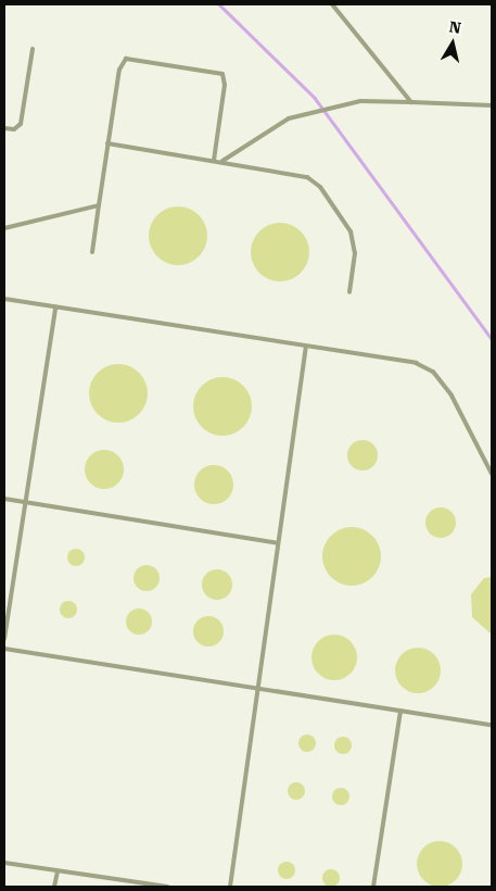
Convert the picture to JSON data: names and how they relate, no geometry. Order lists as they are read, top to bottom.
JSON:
{
  "north": "top"
}
